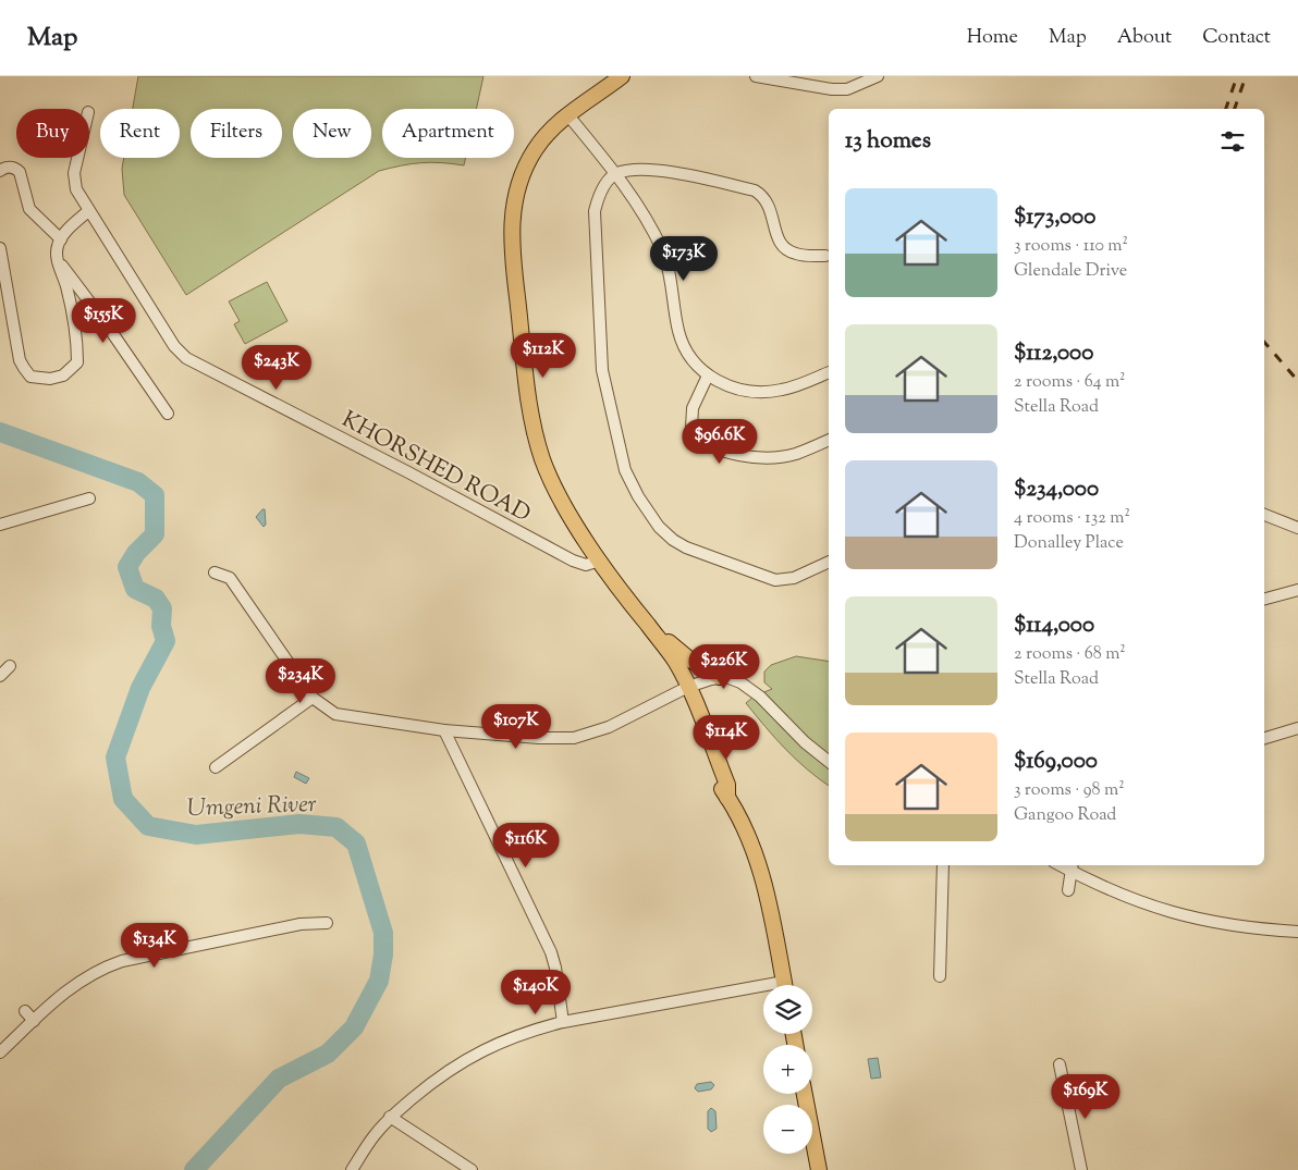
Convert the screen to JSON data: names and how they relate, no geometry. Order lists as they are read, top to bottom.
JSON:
{
  "streets": {
    "street": ["KHORSHED ROAD"]
  },
  "water": ["Umgeni River"],
  "page": {
    "header": "Map",
    "nav": [
      "Home",
      "Map",
      "About",
      "Contact"
    ],
    "chip": [
      "Buy",
      "Rent",
      "Filters",
      "New",
      "Apartment"
    ],
    "heading": "13 homes",
    "list": [
      {
        "name": "$173,000",
        "note": "3 rooms · 110 m² · Glendale Drive"
      },
      {
        "name": "$112,000",
        "note": "2 rooms · 64 m² · Stella Road"
      },
      {
        "name": "$234,000",
        "note": "4 rooms · 132 m² · Donalley Place"
      },
      {
        "name": "$114,000",
        "note": "2 rooms · 68 m² · Stella Road"
      },
      {
        "name": "$169,000",
        "note": "3 rooms · 98 m² · Gangoo Road"
      }
    ],
    "price": [
      "$173K",
      "$155K",
      "$112K",
      "$243K",
      "$96.6K",
      "$226K",
      "$234K",
      "$107K",
      "$114K",
      "$116K",
      "$134K",
      "$140K",
      "$169K"
    ],
    "map_buttons": ["+", "−"]
  }
}
